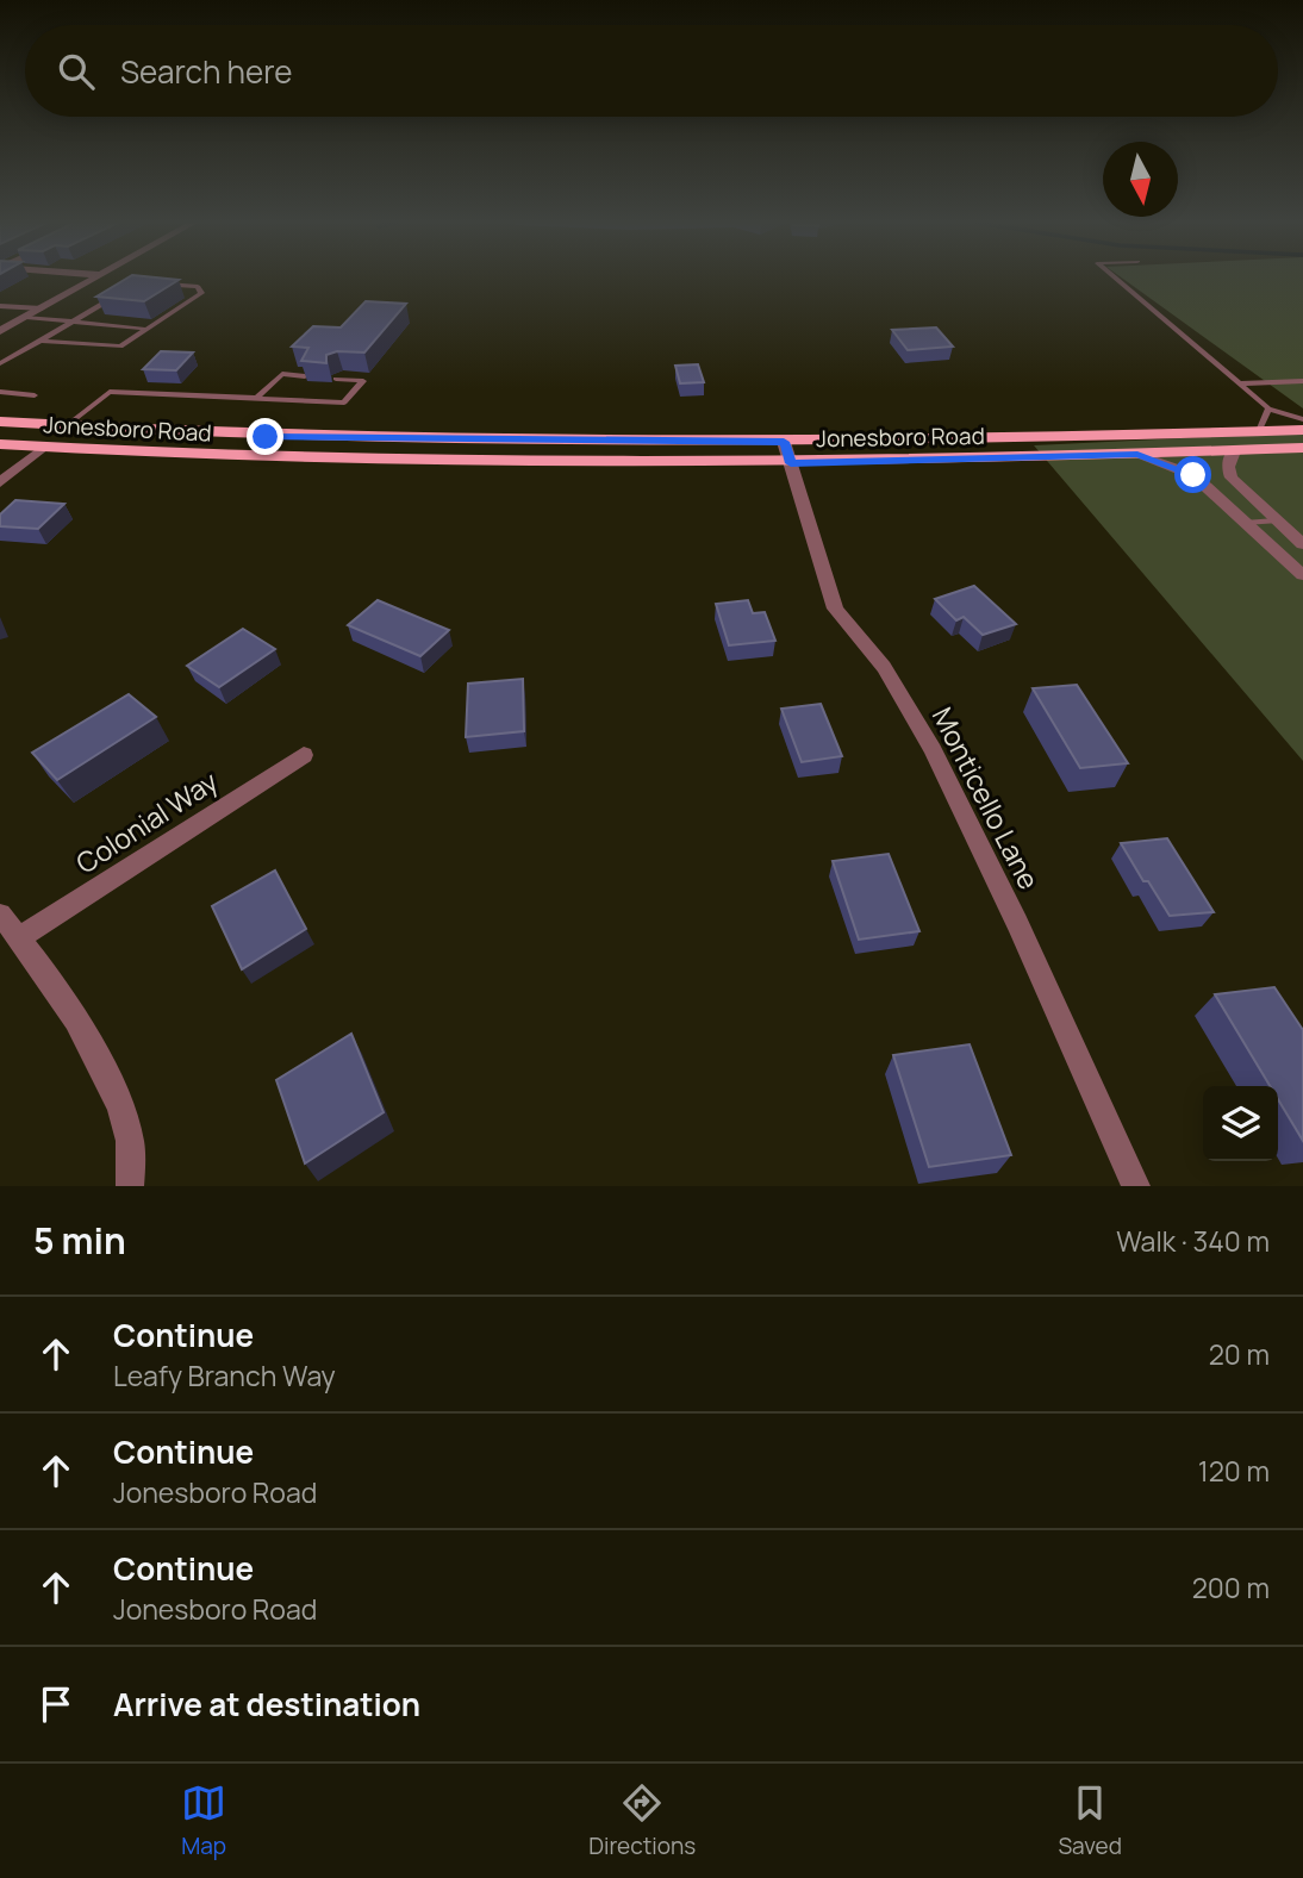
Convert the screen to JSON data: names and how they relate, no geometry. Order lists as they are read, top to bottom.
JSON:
{
  "streets": {
    "main road": ["Jonesboro Road"],
    "street": ["Monticello Lane", "Colonial Way"]
  },
  "crossings": [
    ["Jonesboro Road", "Monticello Lane"]
  ],
  "north": "bottom",
  "page": {
    "search": "Search here",
    "heading": ["5 min", "Walk · 340 m"],
    "list": [
      ["Continue", "Leafy Branch Way", "20 m"],
      ["Continue", "Jonesboro Road", "120 m"],
      ["Continue", "Jonesboro Road", "200 m"],
      "Arrive at destination"
    ],
    "nav": ["Map", "Directions", "Saved"]
  }
}
